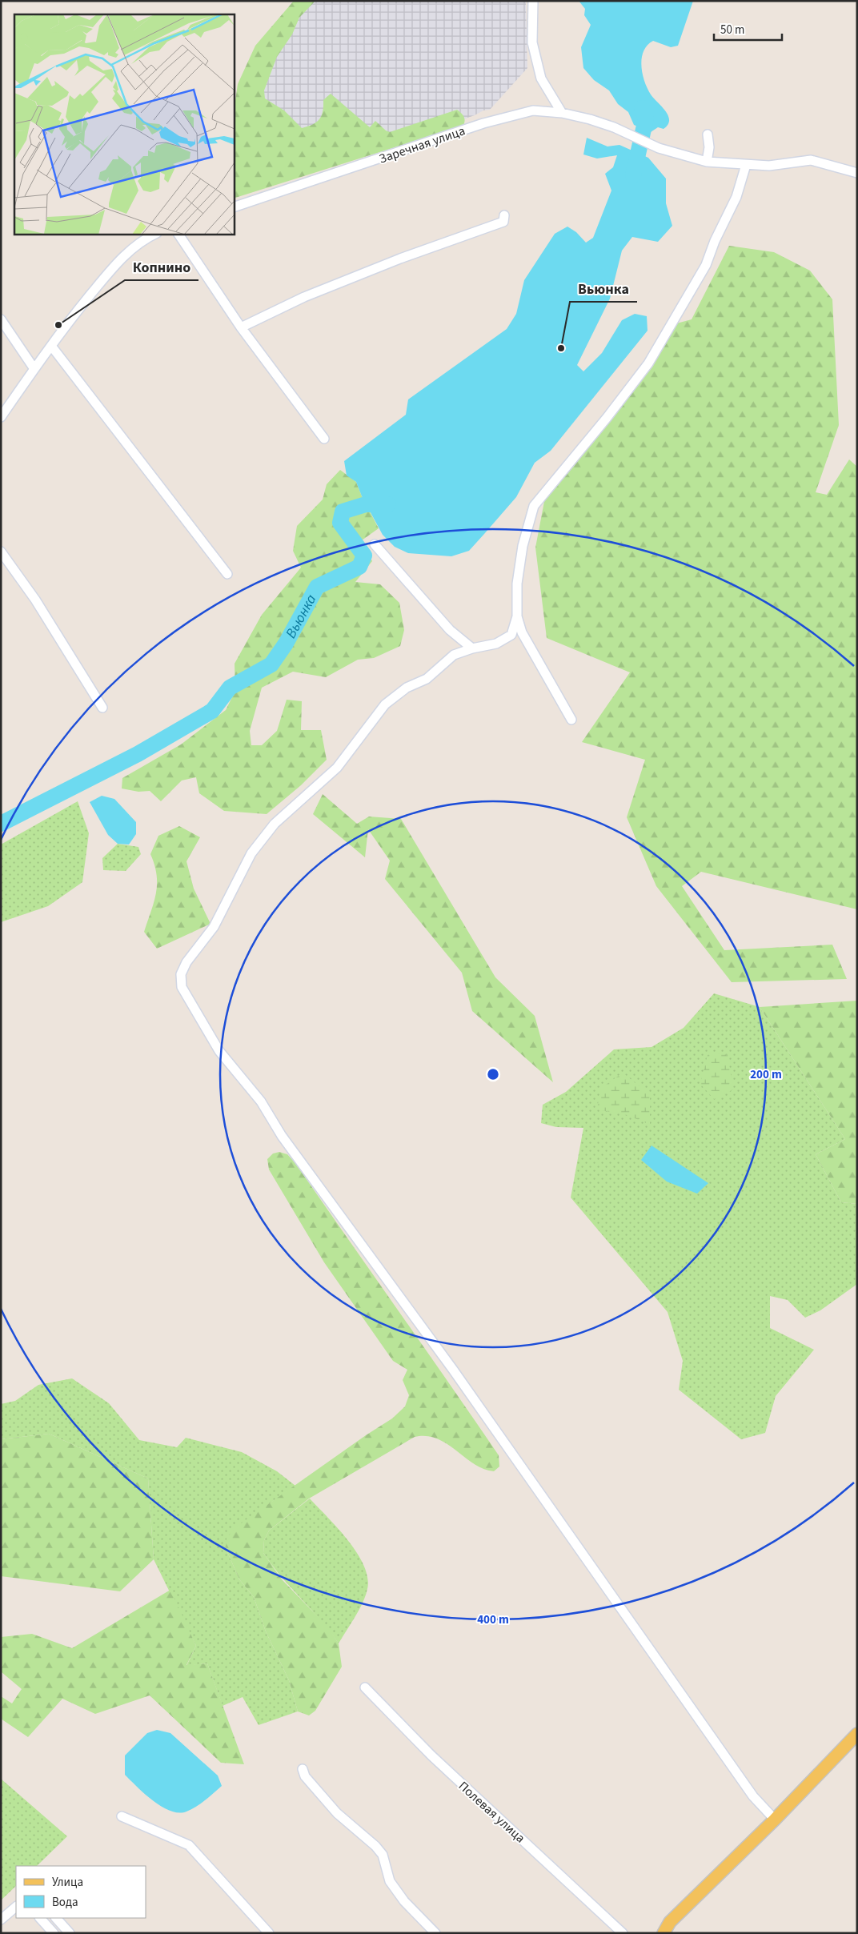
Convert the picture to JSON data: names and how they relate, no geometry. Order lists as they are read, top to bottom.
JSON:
{
  "streets": {
    "street": ["Заречная улица", "Полевая улица"]
  },
  "water": ["Вьюнка"],
  "places": ["Копнино", "Вьюнка"],
  "legend": ["Улица", "Вода"],
  "scale_bar": "50 m",
  "rings": ["200 m", "400 m"]
}
